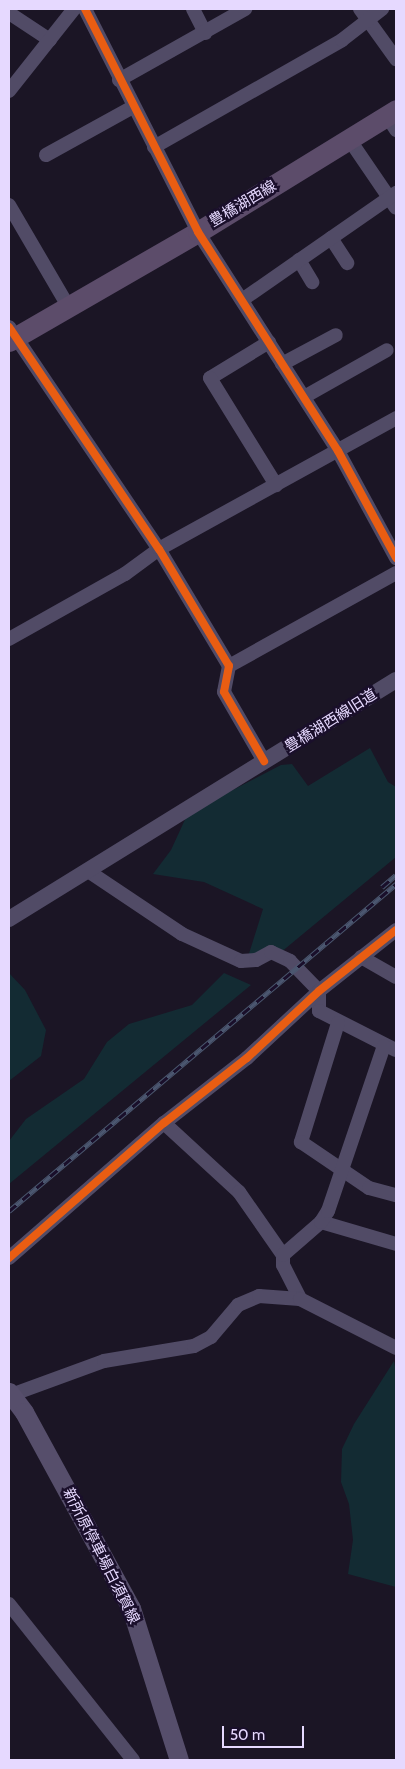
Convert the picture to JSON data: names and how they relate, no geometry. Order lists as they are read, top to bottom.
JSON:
{
  "streets": {
    "main road": ["豊橋湖西線", "新所原停車場白須賀線"],
    "street": ["豊橋湖西線旧道"]
  },
  "scale_bar": "50 m"
}
